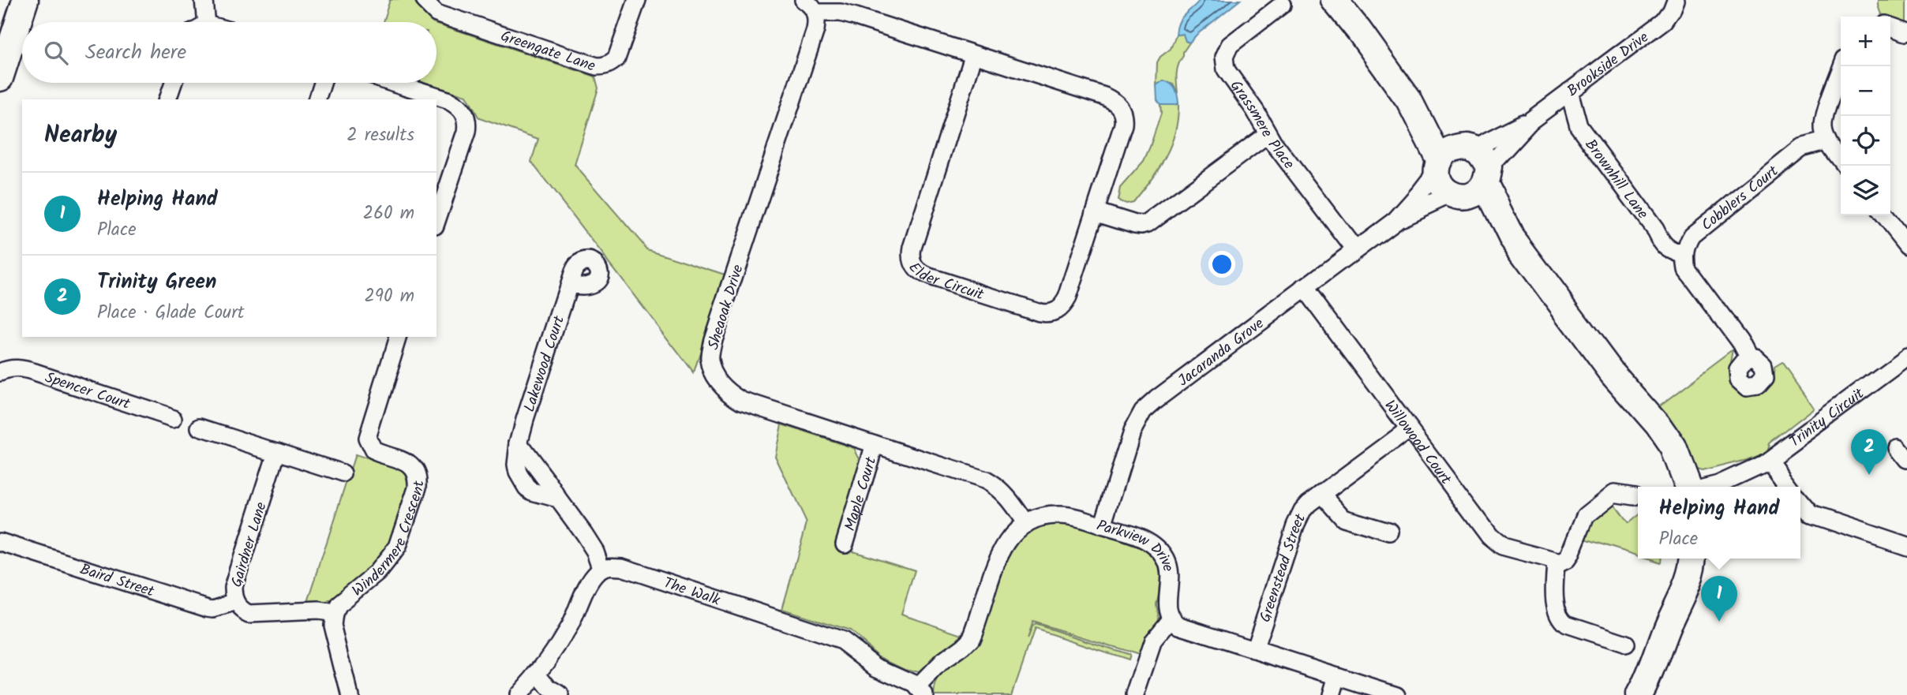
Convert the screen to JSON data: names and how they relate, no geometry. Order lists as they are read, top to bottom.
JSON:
{
  "streets": {
    "street": [
      "Greengate Lane",
      "Brookside Drive",
      "Grassmere Place",
      "Brownhill Lane",
      "Cobblers Court",
      "Elder Circuit",
      "Sheaoak Drive",
      "Jacaranda Grove",
      "Lakewood Court",
      "Spencer Court",
      "Trinity Circuit",
      "Willowood Court",
      "Maple Court",
      "Windermere Crescent",
      "Gairdner Lane",
      "Parkview Drive",
      "Greenstead Street",
      "Baird Street",
      "The Walk"
    ]
  },
  "crossings": [
    ["Brookside Drive", "Brownhill Lane"],
    ["Brookside Drive", "Jacaranda Grove"],
    ["Grassmere Place", "Jacaranda Grove"],
    ["Brownhill Lane", "Cobblers Court"],
    ["Elder Circuit", "Sheaoak Drive"],
    ["Sheaoak Drive", "Maple Court"],
    ["Sheaoak Drive", "Parkview Drive"],
    ["Jacaranda Grove", "Willowood Court"],
    ["Jacaranda Grove", "Parkview Drive"],
    ["Lakewood Court", "The Walk"],
    ["Willowood Court", "Greenstead Street"],
    ["Windermere Crescent", "Gairdner Lane"],
    ["Gairdner Lane", "Baird Street"],
    ["Parkview Drive", "The Walk"]
  ],
  "page": {
    "map_buttons": ["+", "−"],
    "search": "Search here",
    "heading": ["Nearby", "2 results"],
    "list": [
      {
        "mark": "1",
        "name": "Helping Hand",
        "note": "Place",
        "value": "260 m"
      },
      {
        "mark": "2",
        "name": "Trinity Green",
        "note": "Place · Glade Court",
        "value": "290 m"
      }
    ],
    "pins": ["2", "1"],
    "popup": ["Helping Hand", "Place"]
  }
}
